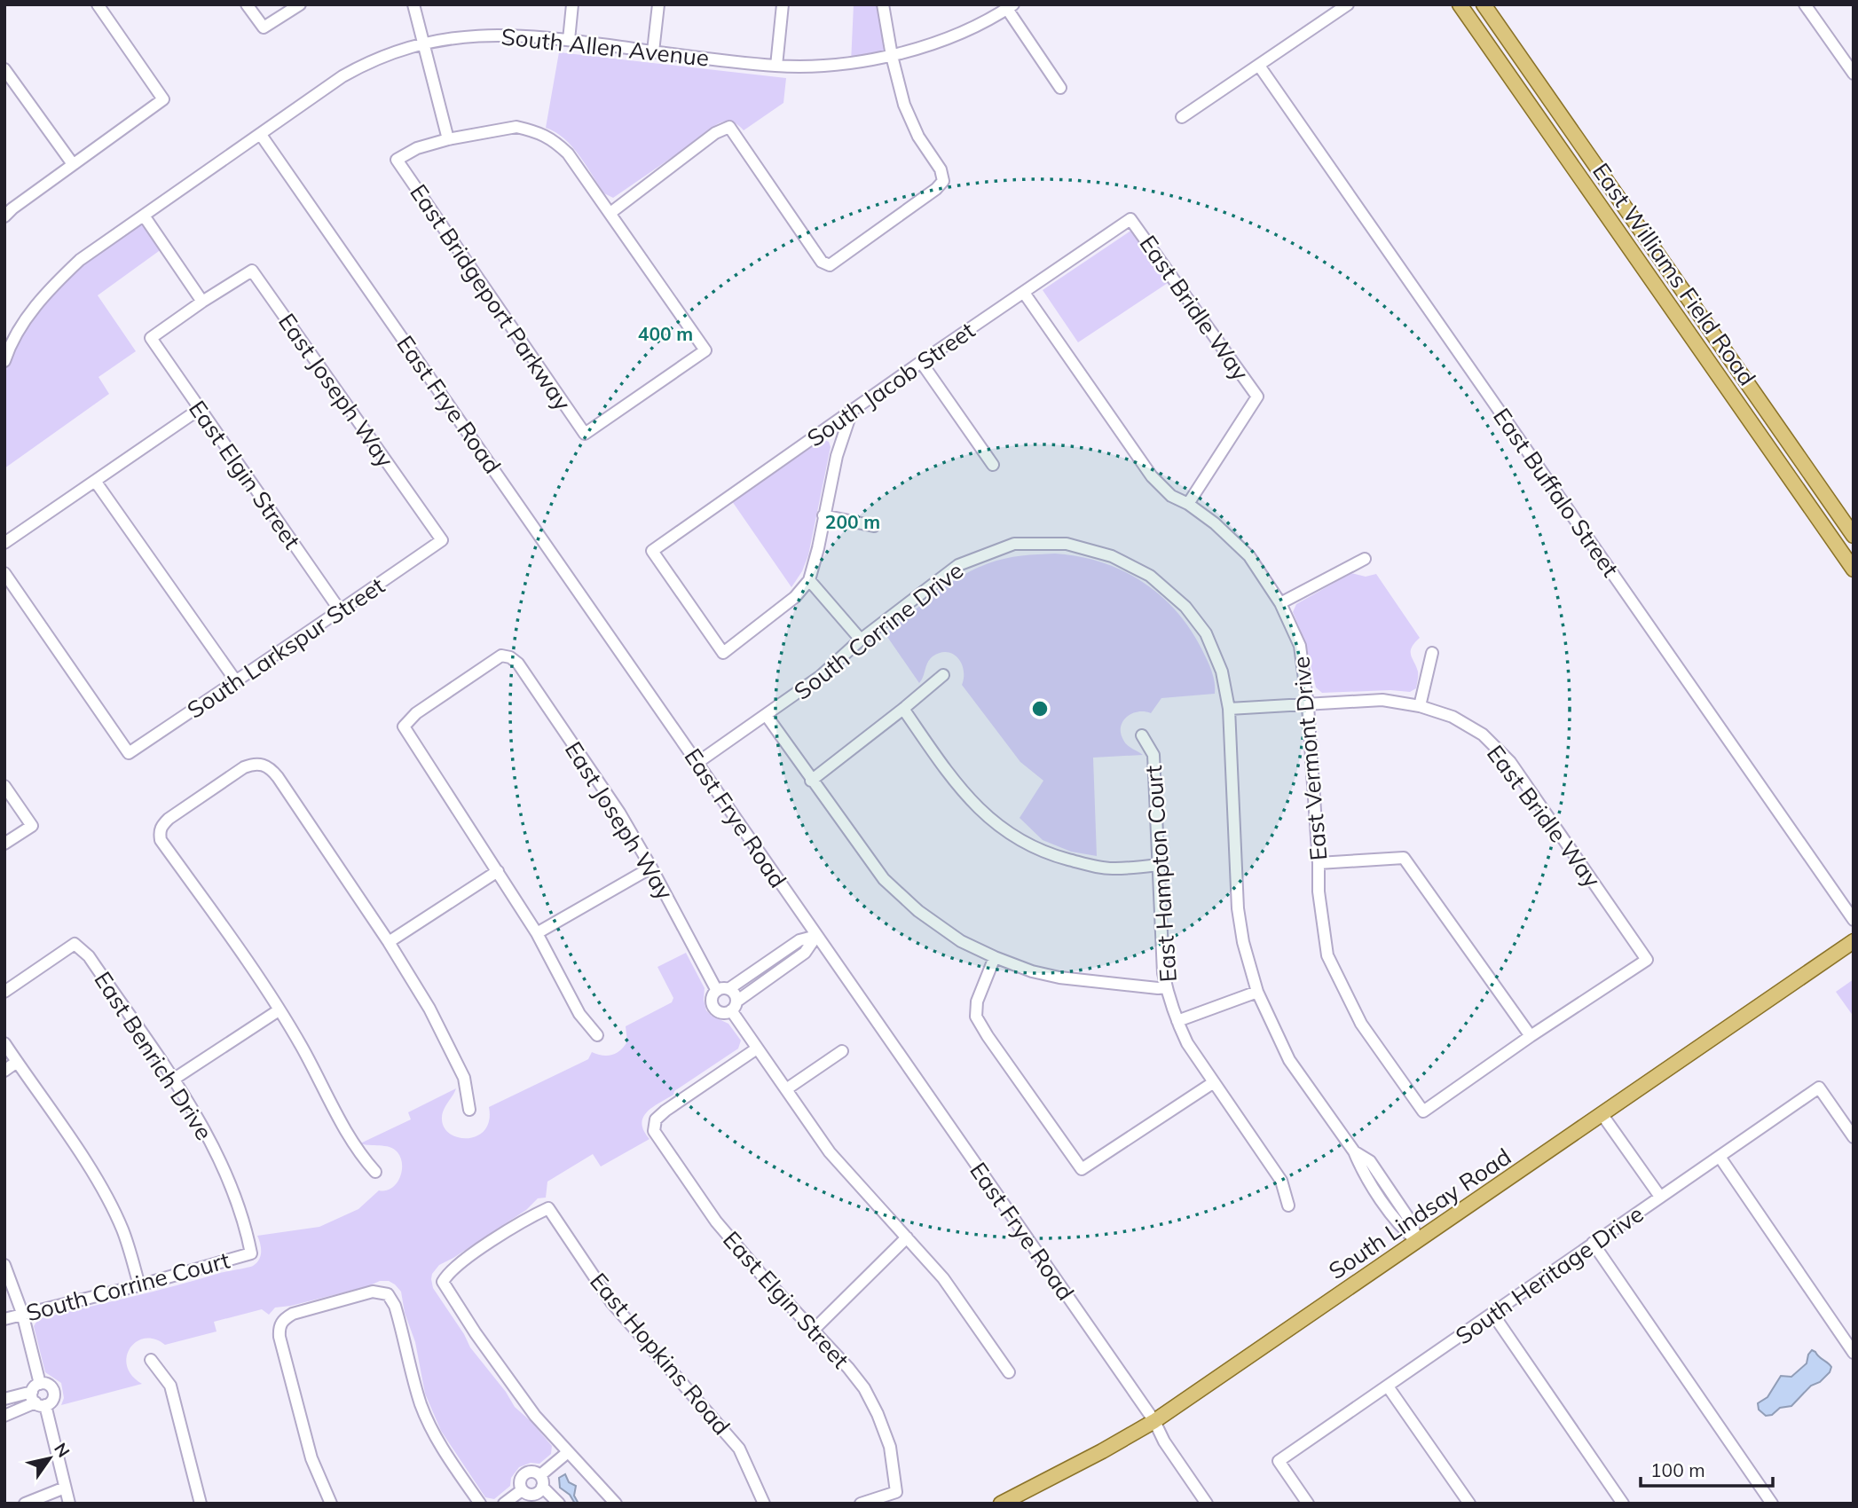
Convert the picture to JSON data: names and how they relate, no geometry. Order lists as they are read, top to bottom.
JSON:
{
  "streets": {
    "main road": ["East Williams Field Road", "South Lindsay Road"],
    "street": [
      "South Allen Avenue",
      "East Bridgeport Parkway",
      "East Bridle Way",
      "South Jacob Street",
      "East Joseph Way",
      "East Frye Road",
      "East Elgin Street",
      "East Buffalo Street",
      "South Corrine Drive",
      "South Larkspur Street",
      "East Vermont Drive",
      "East Hampton Court",
      "East Benrich Drive",
      "South Heritage Drive",
      "South Corrine Court",
      "East Hopkins Road"
    ]
  },
  "crossings": [
    ["South Allen Avenue", "East Frye Road"],
    ["East Bridle Way", "South Jacob Street"],
    ["East Bridle Way", "South Corrine Drive"],
    ["East Bridle Way", "East Vermont Drive"],
    ["South Jacob Street", "East Vermont Drive"],
    ["East Joseph Way", "East Elgin Street"],
    ["East Joseph Way", "South Larkspur Street"],
    ["East Frye Road", "South Corrine Drive"],
    ["East Frye Road", "South Lindsay Road"],
    ["East Elgin Street", "South Larkspur Street"],
    ["South Corrine Drive", "South Lindsay Road"],
    ["East Benrich Drive", "South Corrine Court"]
  ],
  "scale_bar": "100 m",
  "north": "top right",
  "rings": ["400 m", "200 m"]
}
